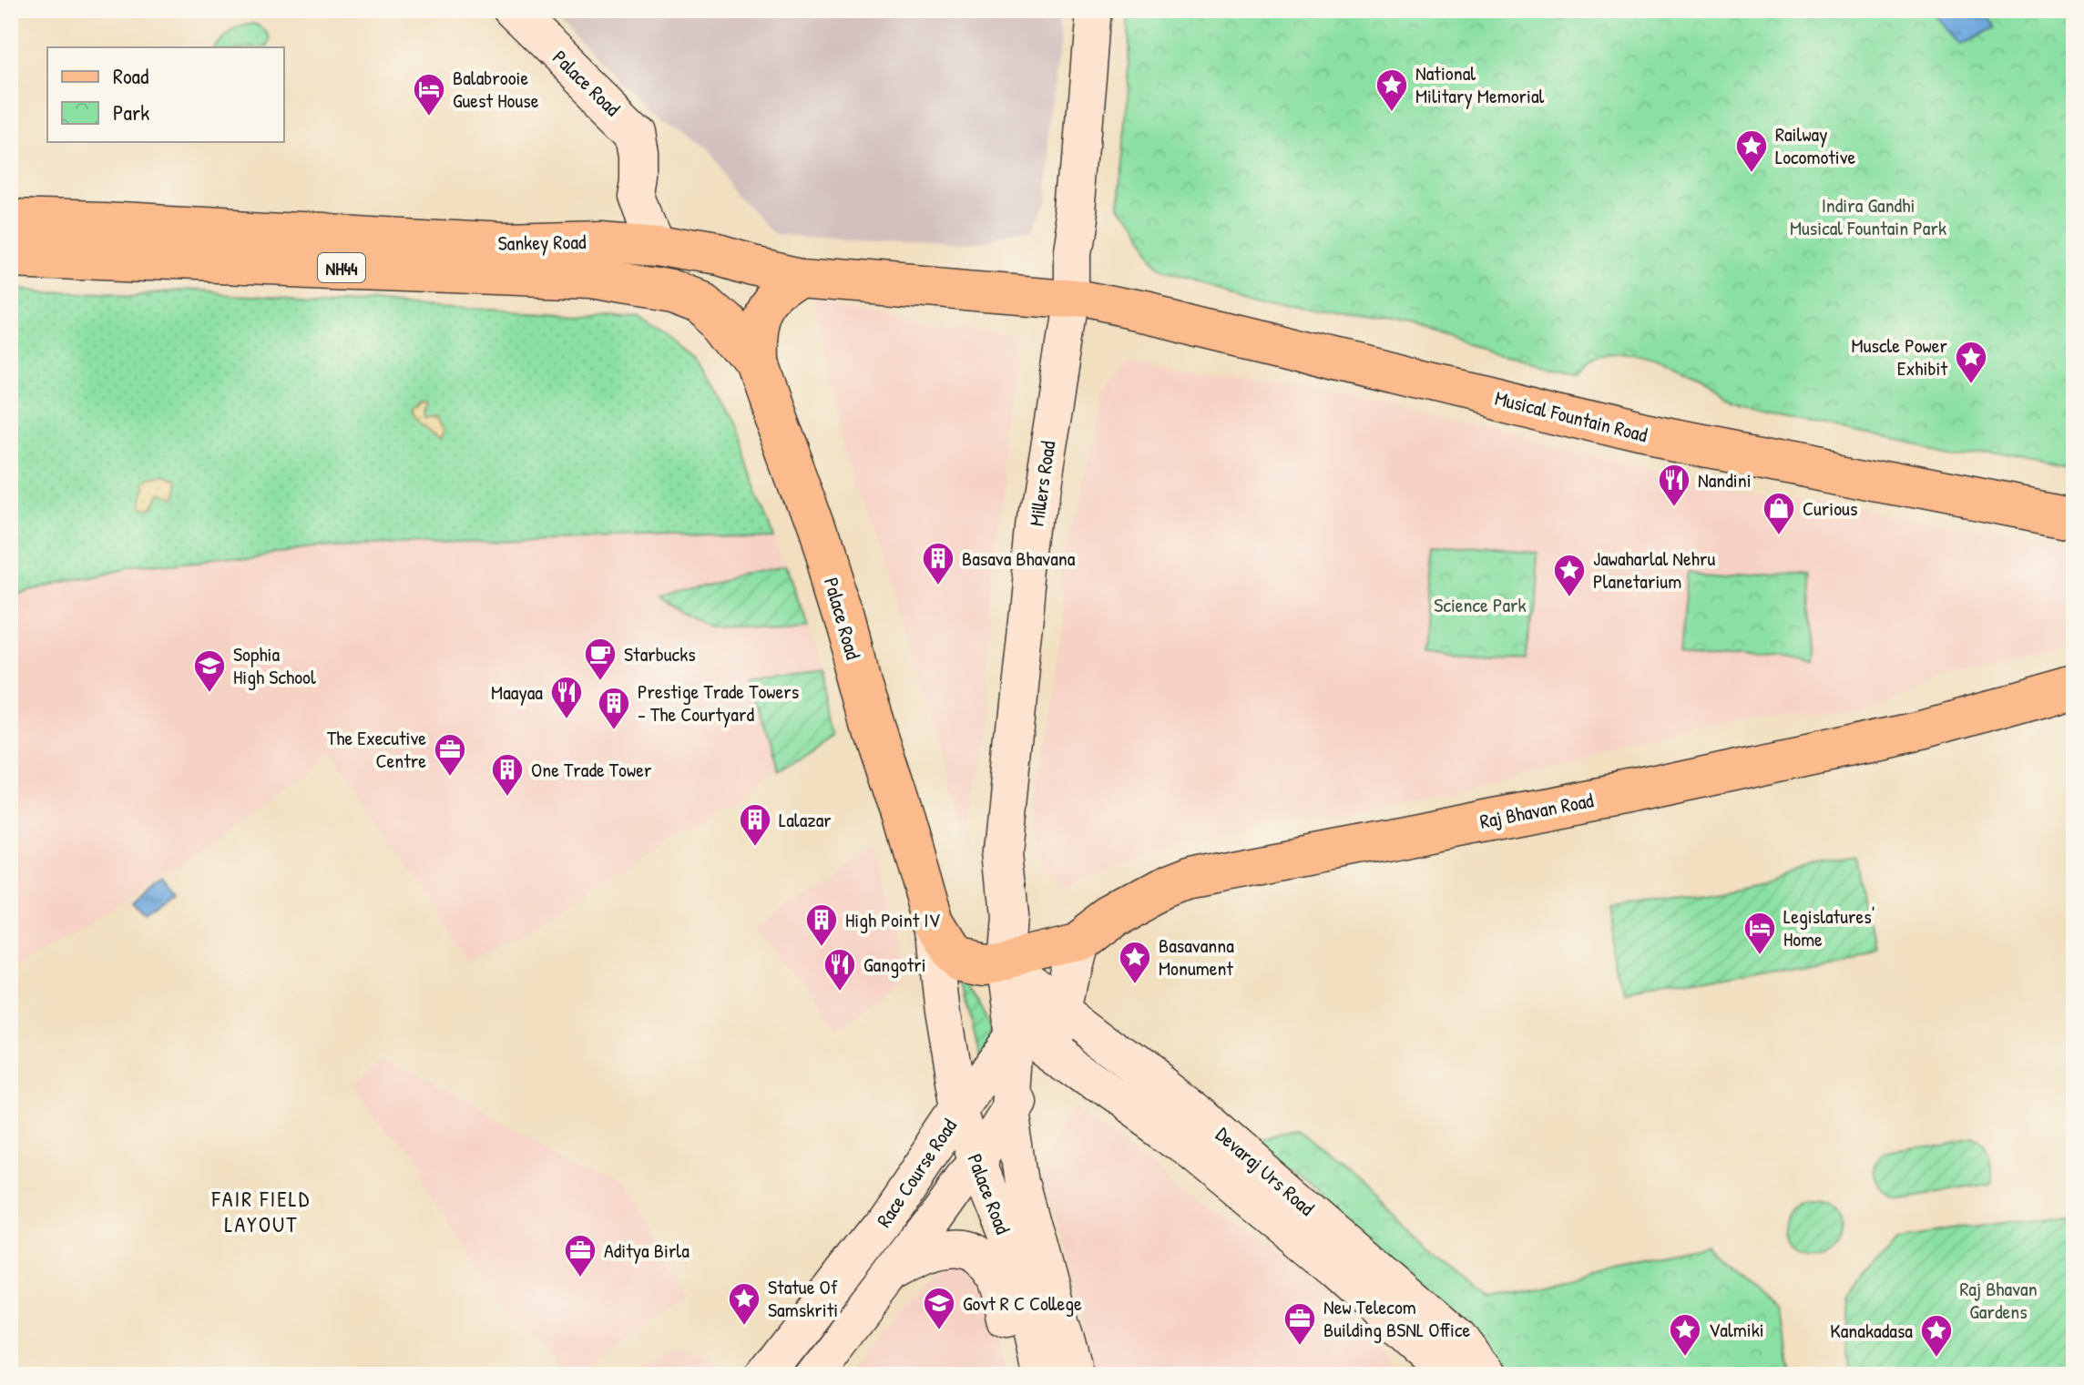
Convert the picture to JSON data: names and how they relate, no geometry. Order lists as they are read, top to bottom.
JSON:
{
  "streets": {
    "main road": [
      "Palace Road",
      "Sankey Road",
      "NH44",
      "Musical Fountain Road",
      "Raj Bhavan Road"
    ],
    "street": ["Millers Road", "Devaraj Urs Road", "Race Course Road"]
  },
  "crossings": [
    ["Palace Road", "Sankey Road"],
    ["Palace Road", "Millers Road"],
    ["Palace Road", "Raj Bhavan Road"],
    ["Palace Road", "Devaraj Urs Road"],
    ["Palace Road", "Race Course Road"],
    ["Sankey Road", "Musical Fountain Road"],
    ["Sankey Road", "Millers Road"],
    ["Musical Fountain Road", "Millers Road"],
    ["Millers Road", "Devaraj Urs Road"],
    ["Millers Road", "Race Course Road"],
    ["Devaraj Urs Road", "Race Course Road"]
  ],
  "districts": ["FAIR FIELD LAYOUT"],
  "parks": ["Indira Gandhi Musical Fountain Park", "Science Park", "Raj Bhavan Gardens"],
  "places": {
    "place": [
      "National Military Memorial",
      "Railway Locomotive",
      "Muscle Power Exhibit",
      "Jawaharlal Nehru Planetarium",
      "Basavanna Monument",
      "Statue Of Samskriti",
      "Valmiki",
      "Kanakadasa"
    ],
    "hotel": ["Balabrooie Guest House", "Legislatures' Home"],
    "restaurant": ["Nandini", "Maayaa", "Gangotri"],
    "shop": ["Curious"],
    "building": [
      "Basava Bhavana",
      "Prestige Trade Towers - The Courtyard",
      "One Trade Tower",
      "Lalazar",
      "High Point IV"
    ],
    "cafe": ["Starbucks"],
    "school or university": ["Sophia High School", "Govt R C College"],
    "office": ["The Executive Centre", "Aditya Birla", "New Telecom Building BSNL Office"]
  },
  "legend": ["Road", "Park"]
}
